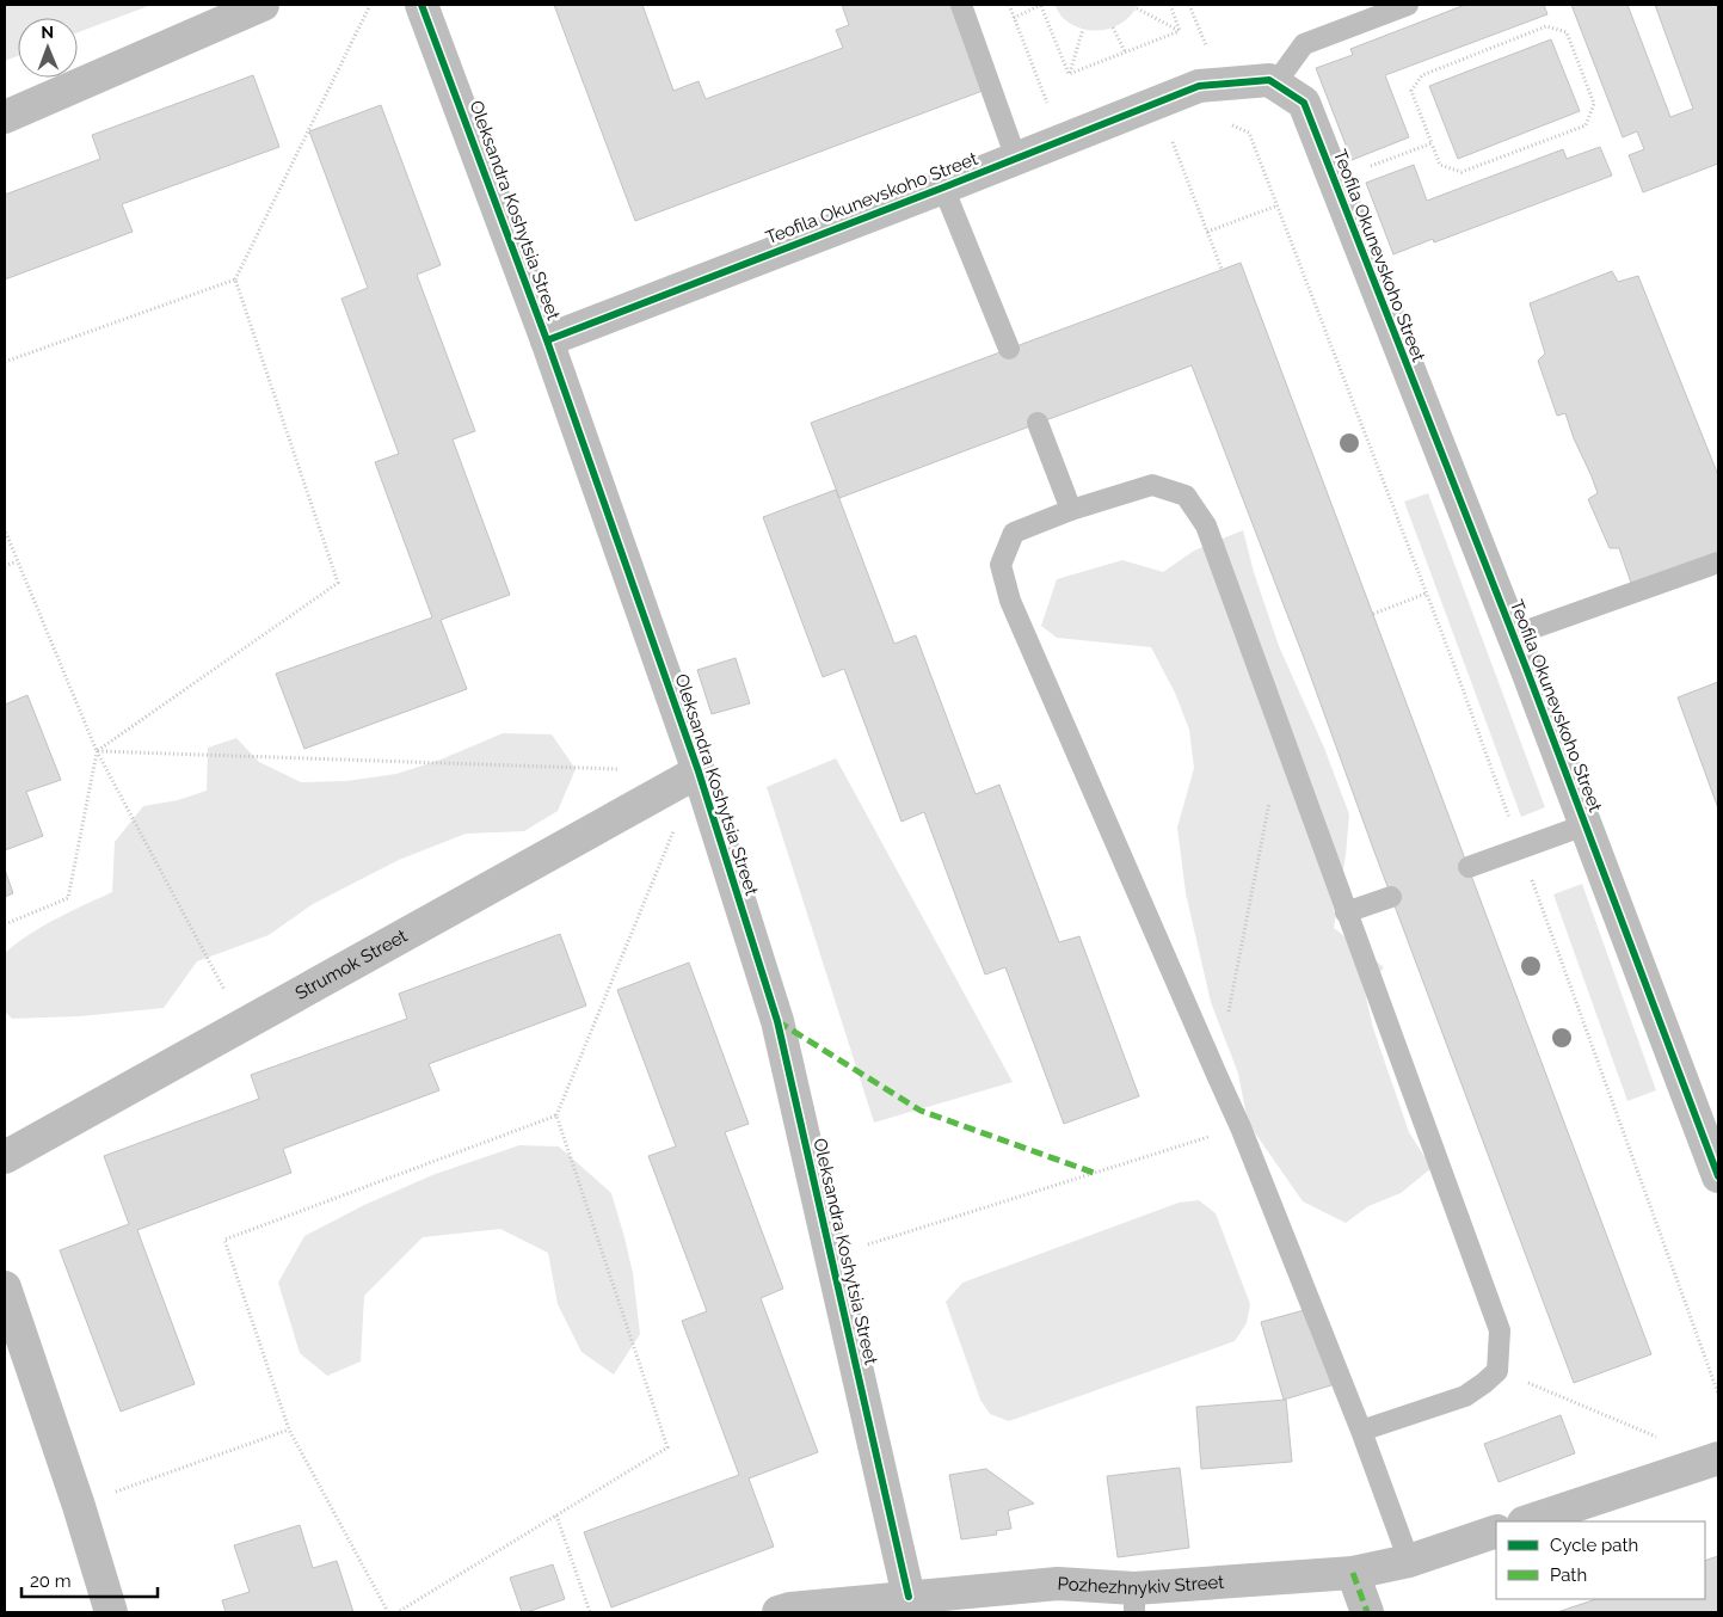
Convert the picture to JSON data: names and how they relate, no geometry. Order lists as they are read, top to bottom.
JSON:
{
  "streets": {
    "street": [
      "Teofila Okunevskoho Street",
      "Oleksandra Koshytsia Street",
      "Strumok Street",
      "Pozhezhnykiv Street"
    ]
  },
  "crossings": [
    ["Teofila Okunevskoho Street", "Oleksandra Koshytsia Street"],
    ["Oleksandra Koshytsia Street", "Strumok Street"],
    ["Oleksandra Koshytsia Street", "Pozhezhnykiv Street"]
  ],
  "legend": ["Cycle path", "Path"],
  "scale_bar": "20 m",
  "north": "top"
}
